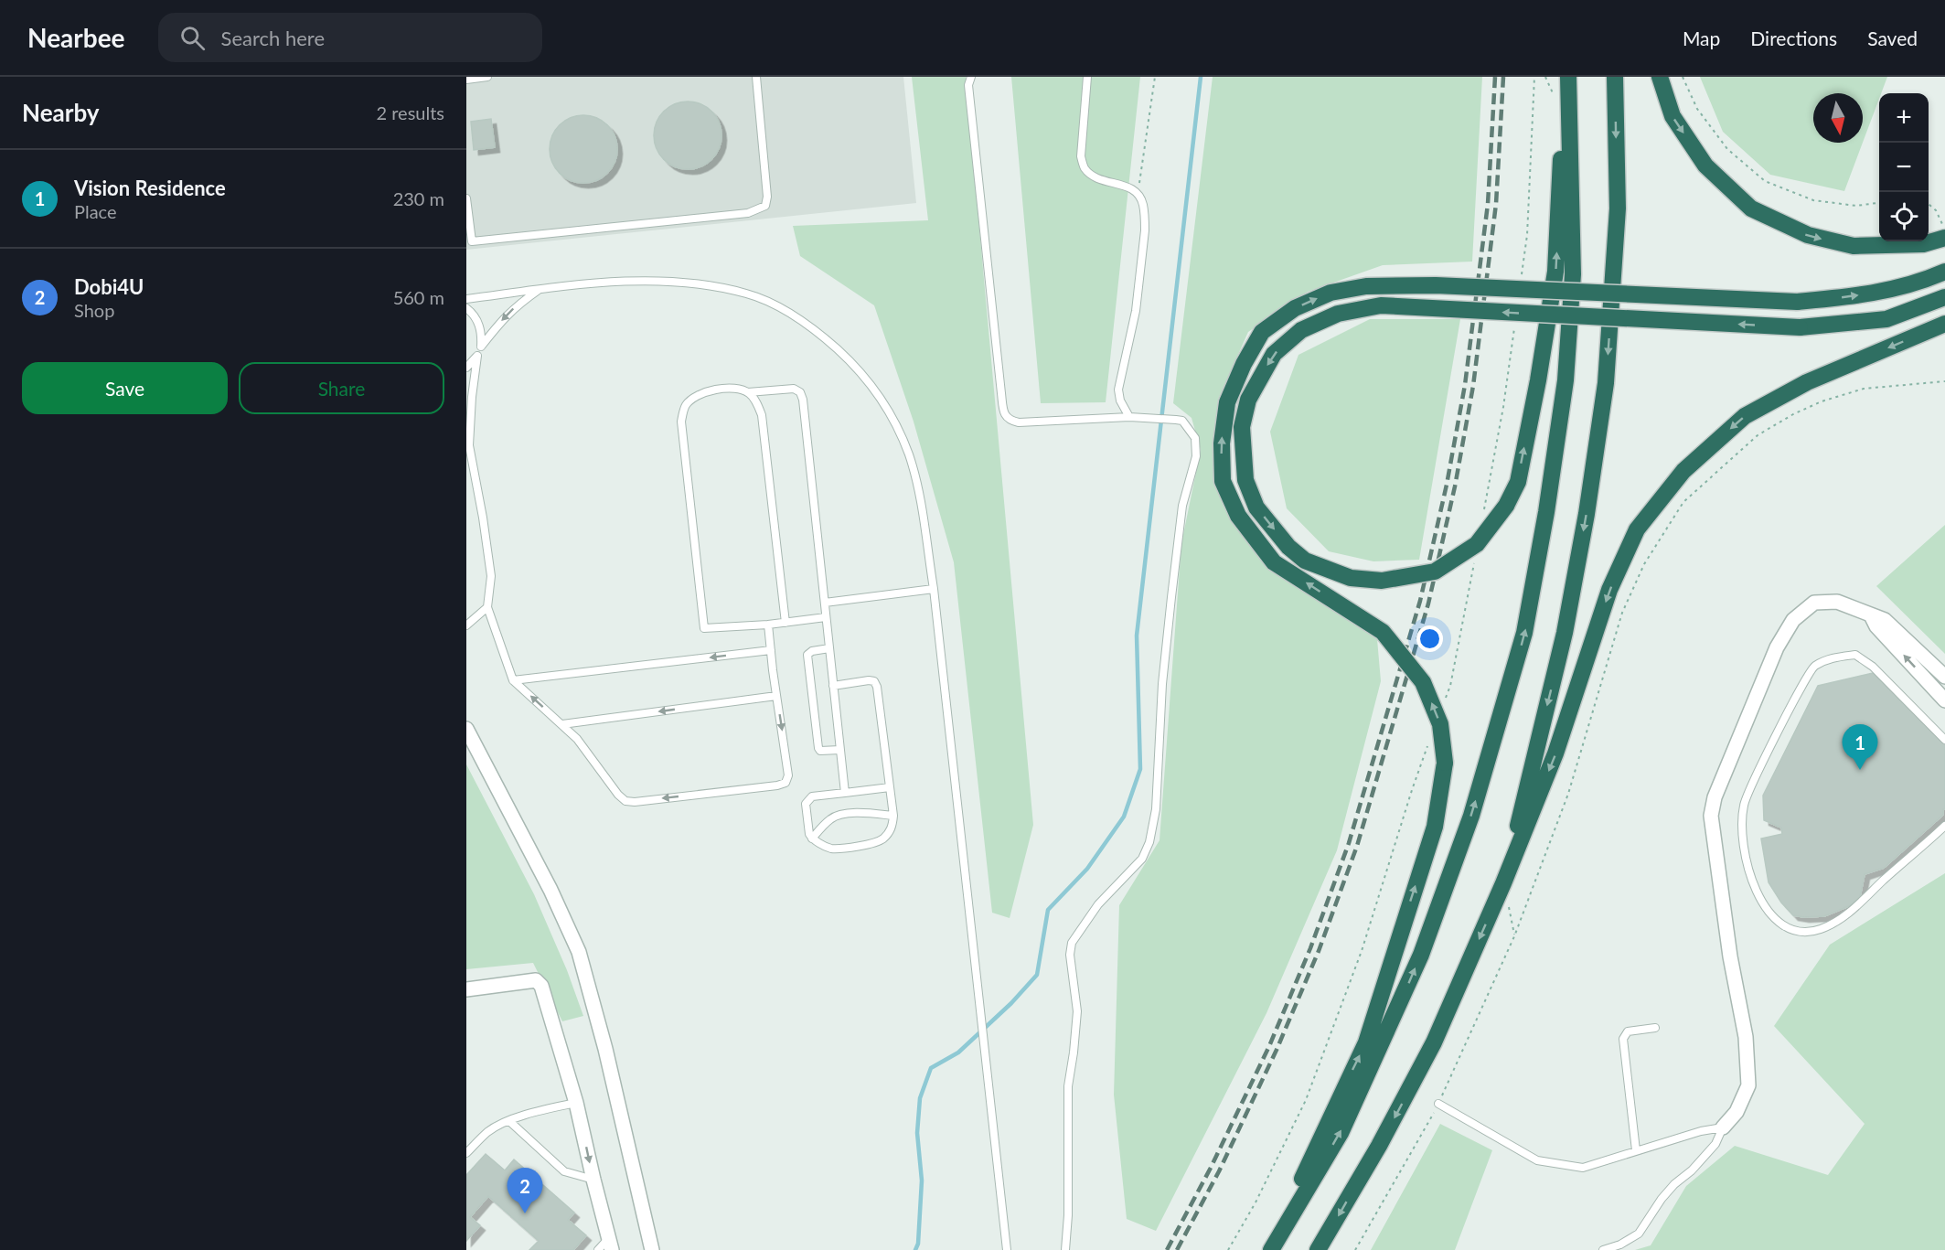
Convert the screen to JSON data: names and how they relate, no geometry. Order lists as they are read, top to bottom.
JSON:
{
  "north": "bottom",
  "page": {
    "header": "Nearbee",
    "search": "Search here",
    "nav": ["Map", "Directions", "Saved"],
    "heading": ["Nearby", "2 results"],
    "map_buttons": ["+", "−"],
    "list": [
      {
        "mark": "1",
        "name": "Vision Residence",
        "note": "Place",
        "value": "230 m"
      },
      {
        "mark": "2",
        "name": "Dobi4U",
        "note": "Shop",
        "value": "560 m"
      }
    ],
    "buttons": ["Save", "Share"],
    "pins": ["1", "2"]
  }
}
